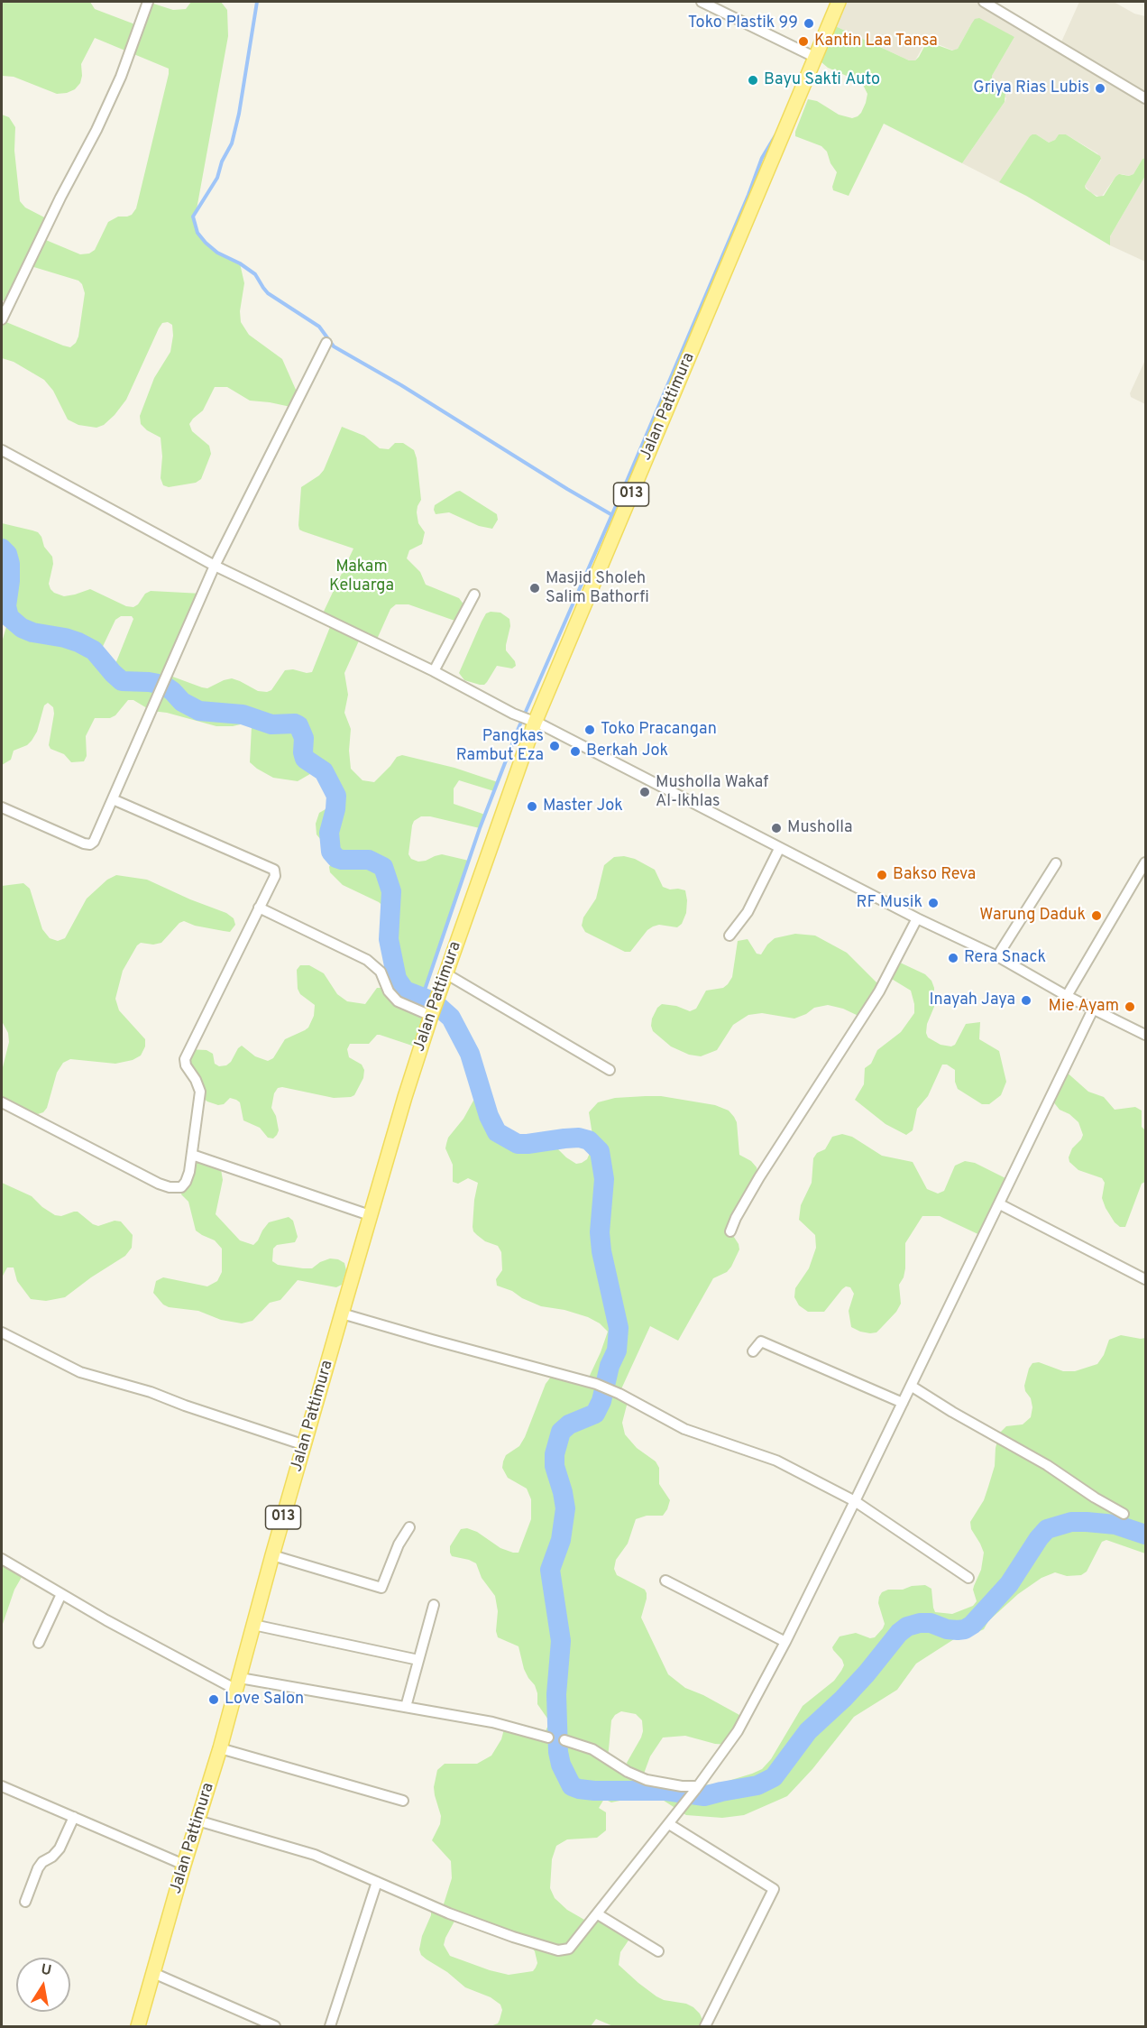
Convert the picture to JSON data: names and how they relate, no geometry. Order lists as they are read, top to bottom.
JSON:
{
  "streets": {
    "main road": ["Jalan Pattimura", "013"]
  },
  "parks": ["Makam Keluarga"],
  "places": [
    "Toko Plastik 99",
    "Kantin Laa Tansa",
    "Bayu Sakti Auto",
    "Griya Rias Lubis",
    "Masjid Sholeh Salim Bathorfi",
    "Toko Pracangan",
    "Pangkas Rambut Eza",
    "Berkah Jok",
    "Musholla Wakaf Al-Ikhlas",
    "Master Jok",
    "Musholla",
    "Bakso Reva",
    "RF Musik",
    "Warung Daduk",
    "Rera Snack",
    "Inayah Jaya",
    "Mie Ayam",
    "Love Salon"
  ],
  "north": "top"
}
